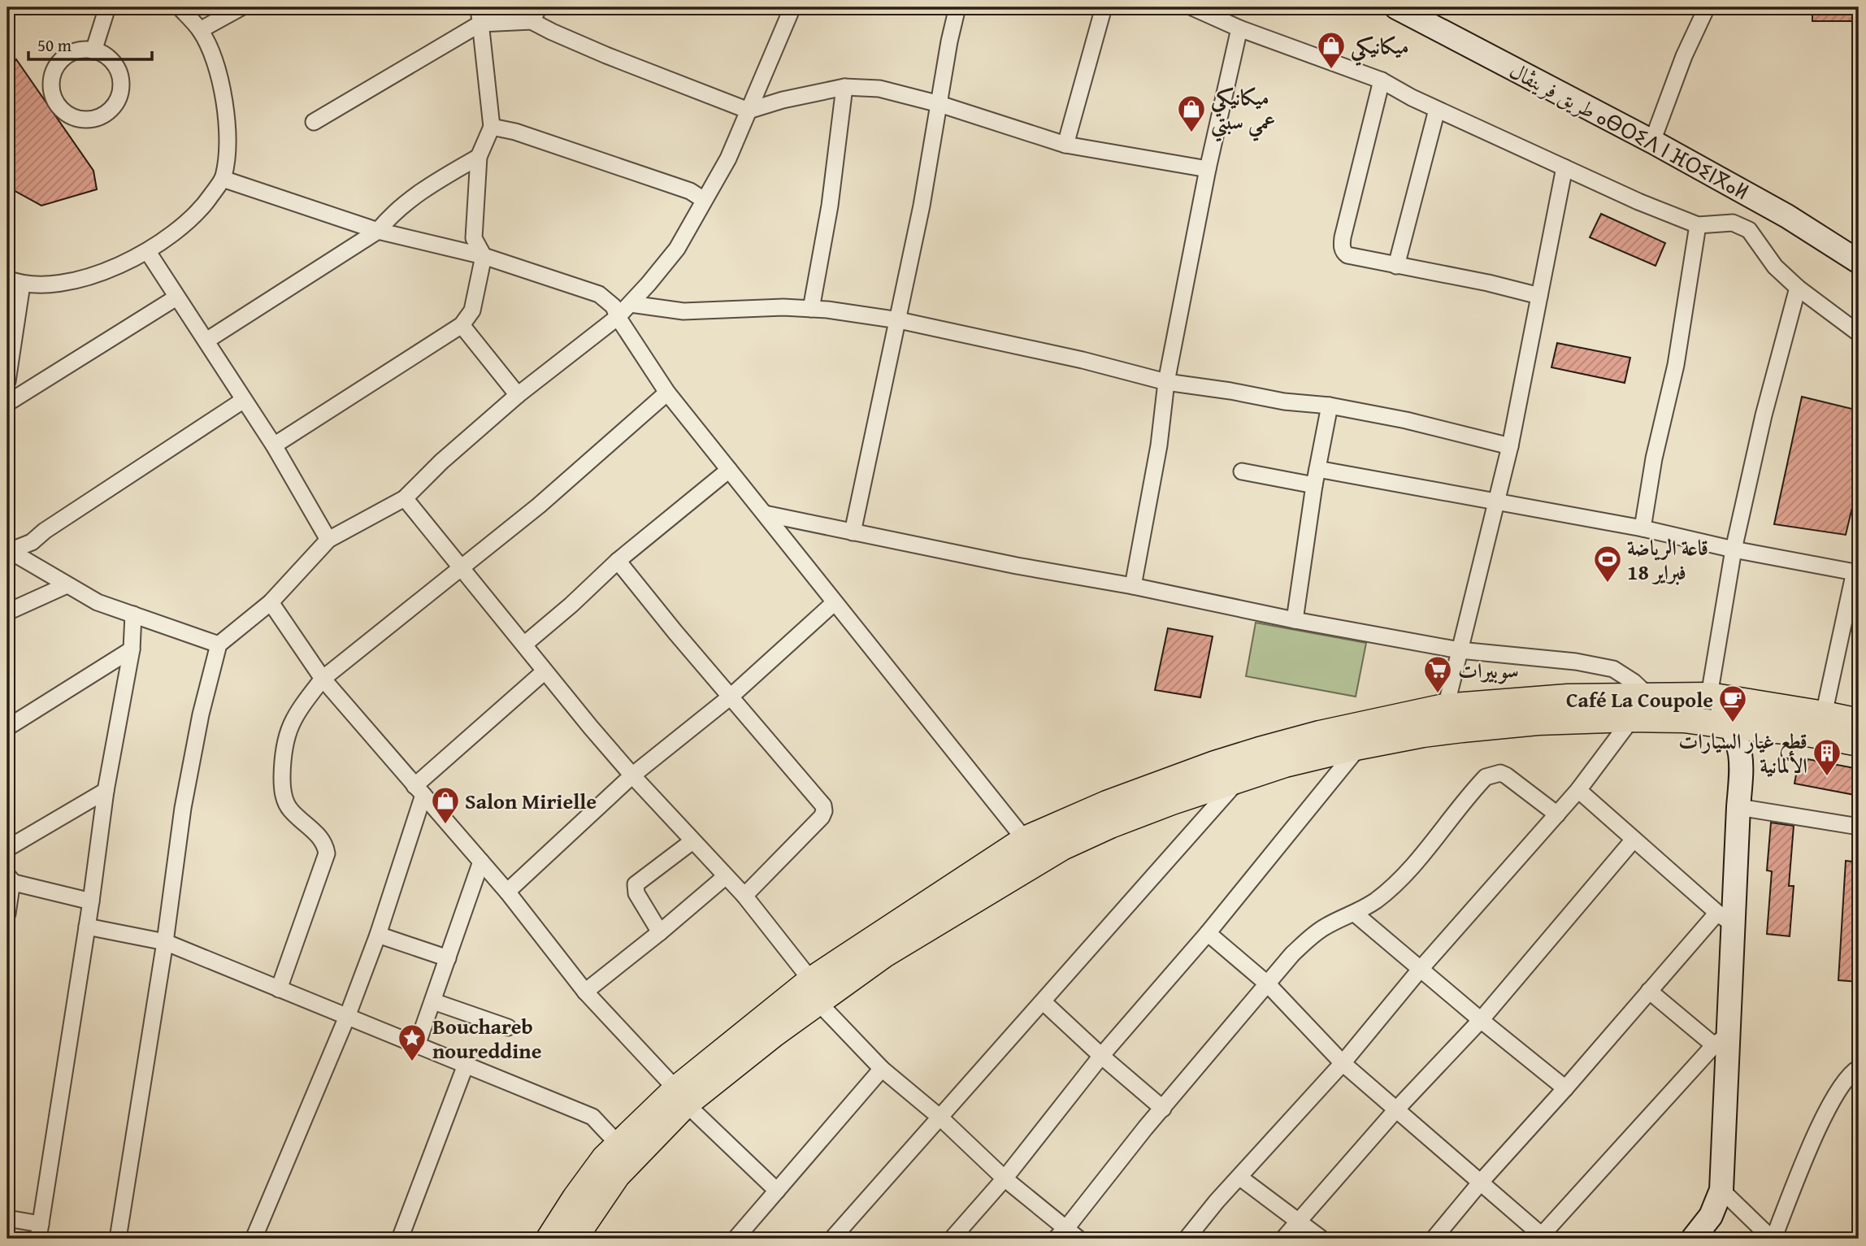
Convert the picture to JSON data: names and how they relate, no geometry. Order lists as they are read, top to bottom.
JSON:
{
  "streets": {
    "main road": ["طريق فرينڨال ⴰⴱⵔⵉⴷ ⵏ ⴼⵔⵉⵏⴳⴰⵍ"]
  },
  "places": {
    "shop": ["ميكانيكي", "ميكانيكي عمي سبتي", "Salon Mirielle"],
    "sports": ["قاعة الرياضة 18 فبراير"],
    "supermarket": ["سوبيرات"],
    "cafe": ["Café La Coupole"],
    "building": ["قطع غيار السيارات الألمانية"],
    "place": ["Bouchareb noureddine"]
  },
  "scale_bar": "50 m"
}
